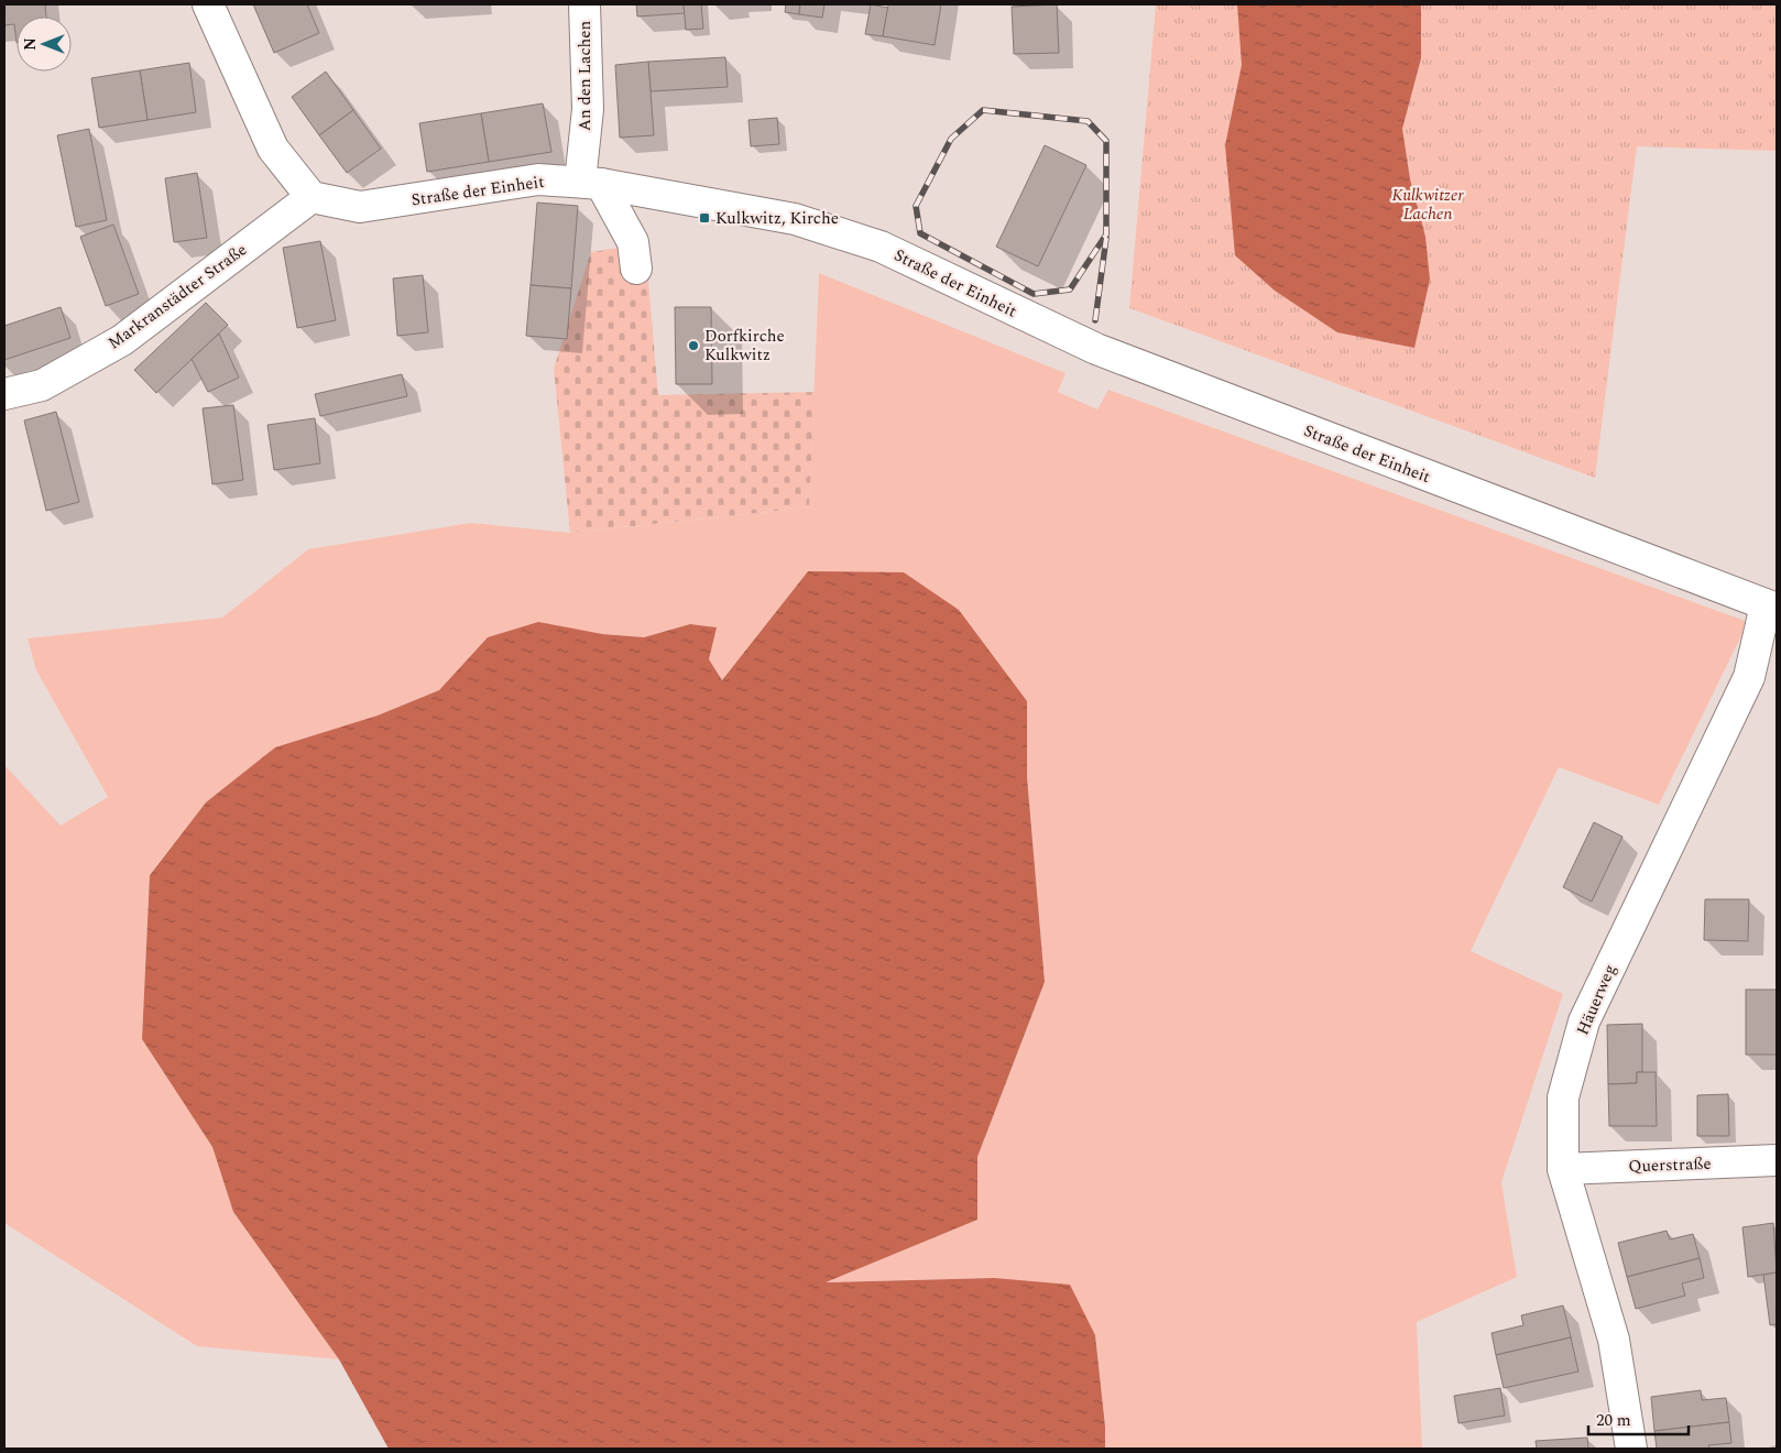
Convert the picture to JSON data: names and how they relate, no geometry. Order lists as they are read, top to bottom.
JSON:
{
  "streets": {
    "street": [
      "An den Lachen",
      "Straße der Einheit",
      "Markranstädter Straße",
      "Häuerweg",
      "Querstraße"
    ]
  },
  "crossings": [
    ["An den Lachen", "Straße der Einheit"],
    ["Straße der Einheit", "Markranstädter Straße"],
    ["Straße der Einheit", "Häuerweg"],
    ["Häuerweg", "Querstraße"]
  ],
  "parks": ["Kulkwitzer Lachen"],
  "places": {
    "transit": ["Kulkwitz, Kirche"],
    "other": ["Dorfkirche Kulkwitz"]
  },
  "scale_bar": "20 m",
  "north": "left"
}
